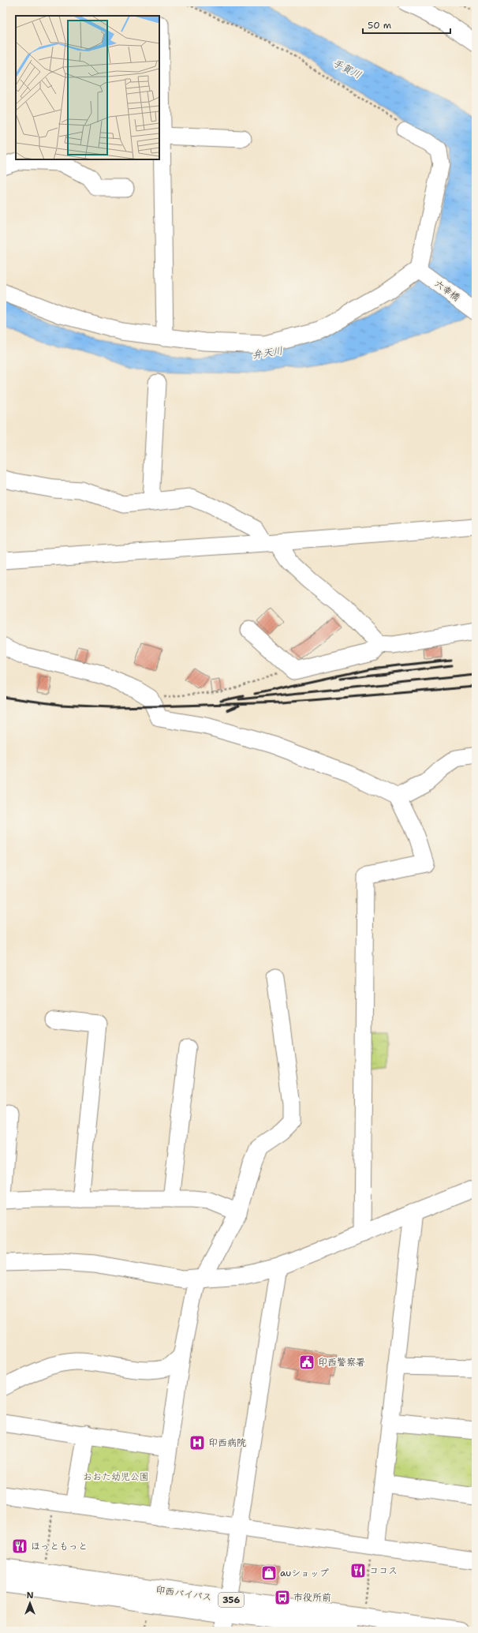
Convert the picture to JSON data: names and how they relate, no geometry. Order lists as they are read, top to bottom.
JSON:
{
  "streets": {
    "main road": ["印西バイパス", "356"],
    "street": ["六幸橋"]
  },
  "water": ["手賀川", "弁天川"],
  "parks": ["おおた幼児公園"],
  "places": {
    "public building": ["印西警察署"],
    "hospital": ["印西病院"],
    "restaurant": ["ほっともっと", "ココス"],
    "shop": ["auショップ"],
    "bus stop": ["市役所前"]
  },
  "scale_bar": "50 m",
  "north": "top"
}
